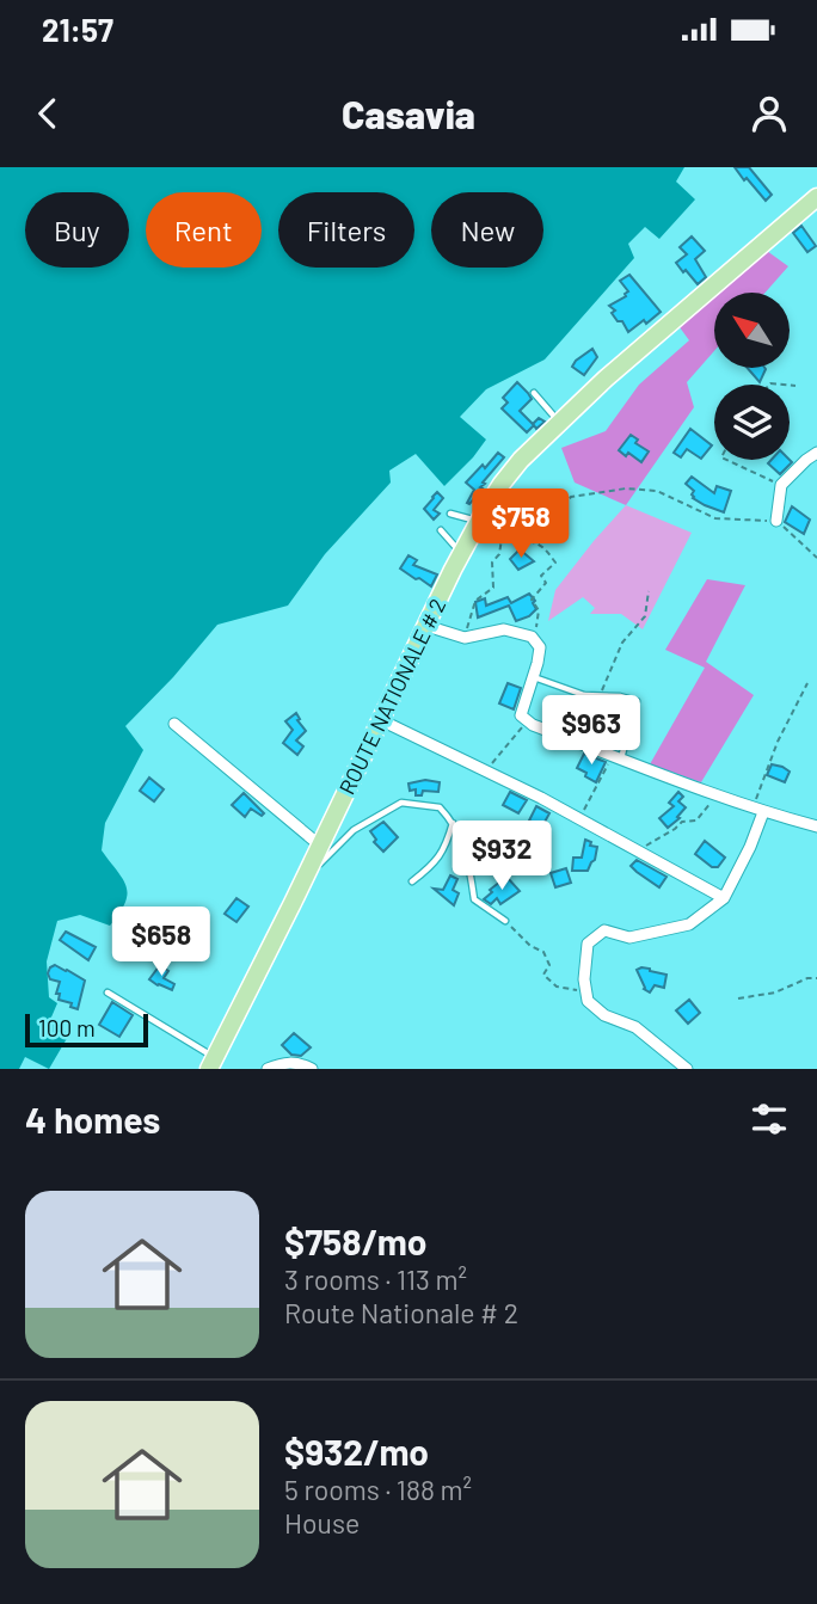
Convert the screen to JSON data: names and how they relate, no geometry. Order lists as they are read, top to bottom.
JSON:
{
  "streets": {
    "main road": ["ROUTE NATIONALE # 2"]
  },
  "scale_bar": "100 m",
  "north": "top left",
  "page": {
    "status": "21:57",
    "header": "Casavia",
    "chip": [
      "Buy",
      "Rent",
      "Filters",
      "New"
    ],
    "price": [
      "$758",
      "$963",
      "$932",
      "$658"
    ],
    "scale": "100 m",
    "heading": "4 homes",
    "list": [
      {
        "name": "$758/mo",
        "note": "3 rooms · 113 m² · Route Nationale # 2"
      },
      {
        "name": "$932/mo",
        "note": "5 rooms · 188 m² · House"
      }
    ]
  }
}
